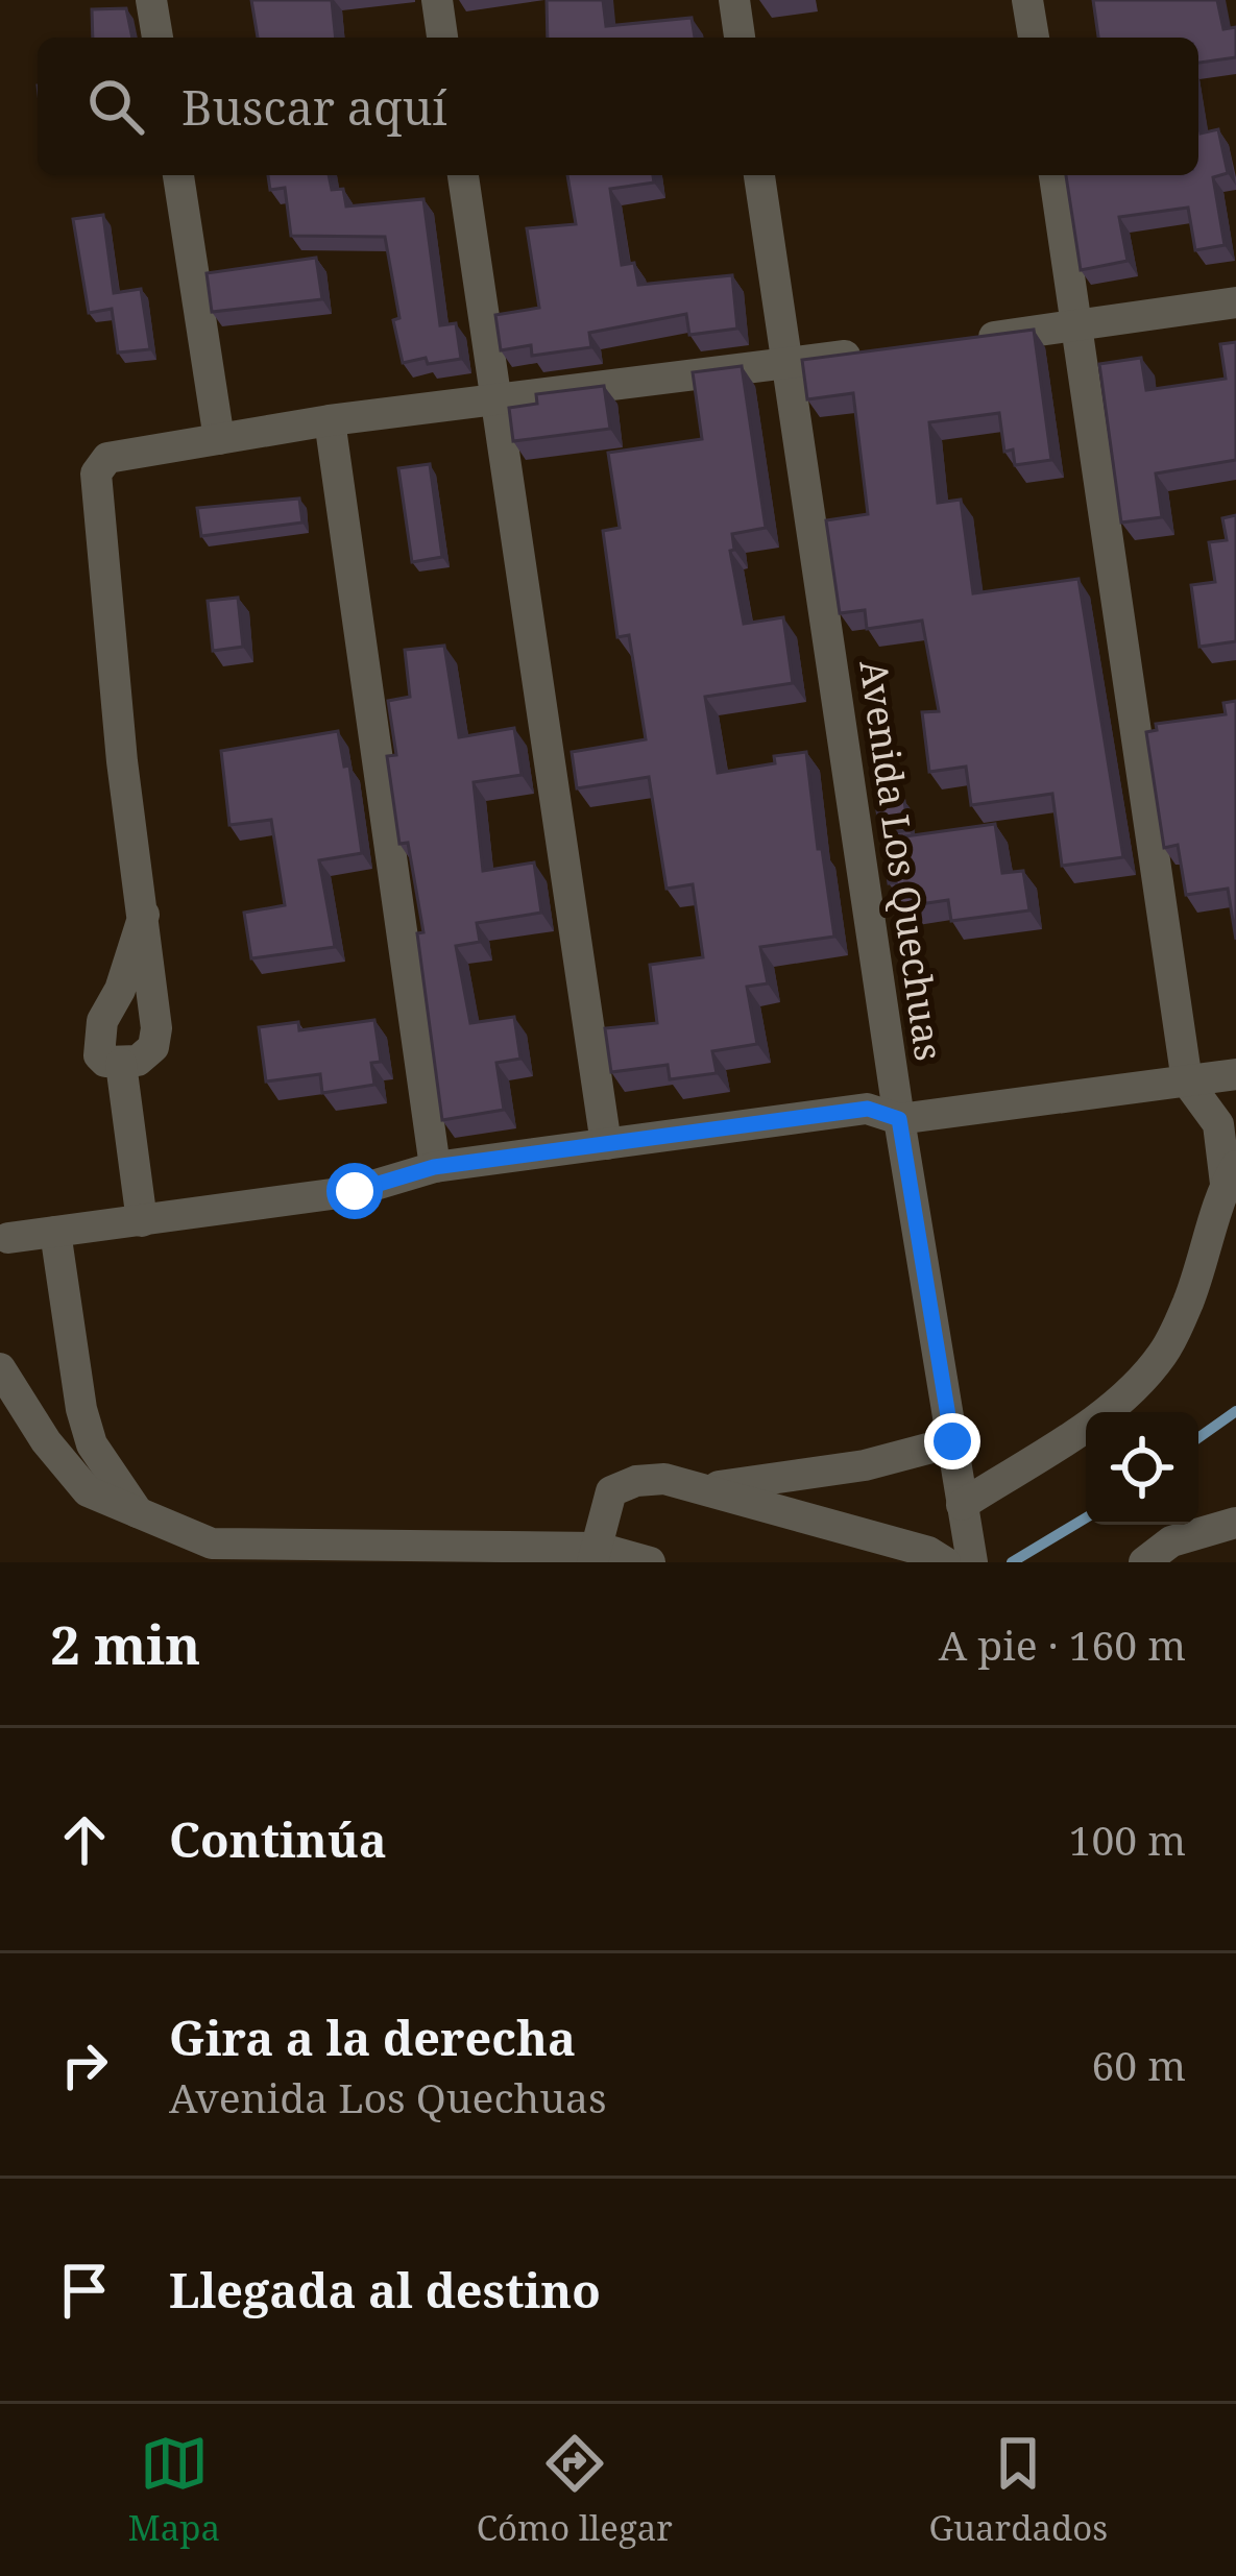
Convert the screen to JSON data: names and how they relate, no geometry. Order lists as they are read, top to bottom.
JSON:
{
  "streets": {
    "street": ["Avenida Los Quechuas"]
  },
  "page": {
    "search": "Buscar aquí",
    "heading": ["2 min", "A pie · 160 m"],
    "list": [
      ["Continúa", "100 m"],
      ["Gira a la derecha", "Avenida Los Quechuas", "60 m"],
      "Llegada al destino"
    ],
    "nav": ["Mapa", "Cómo llegar", "Guardados"]
  }
}
